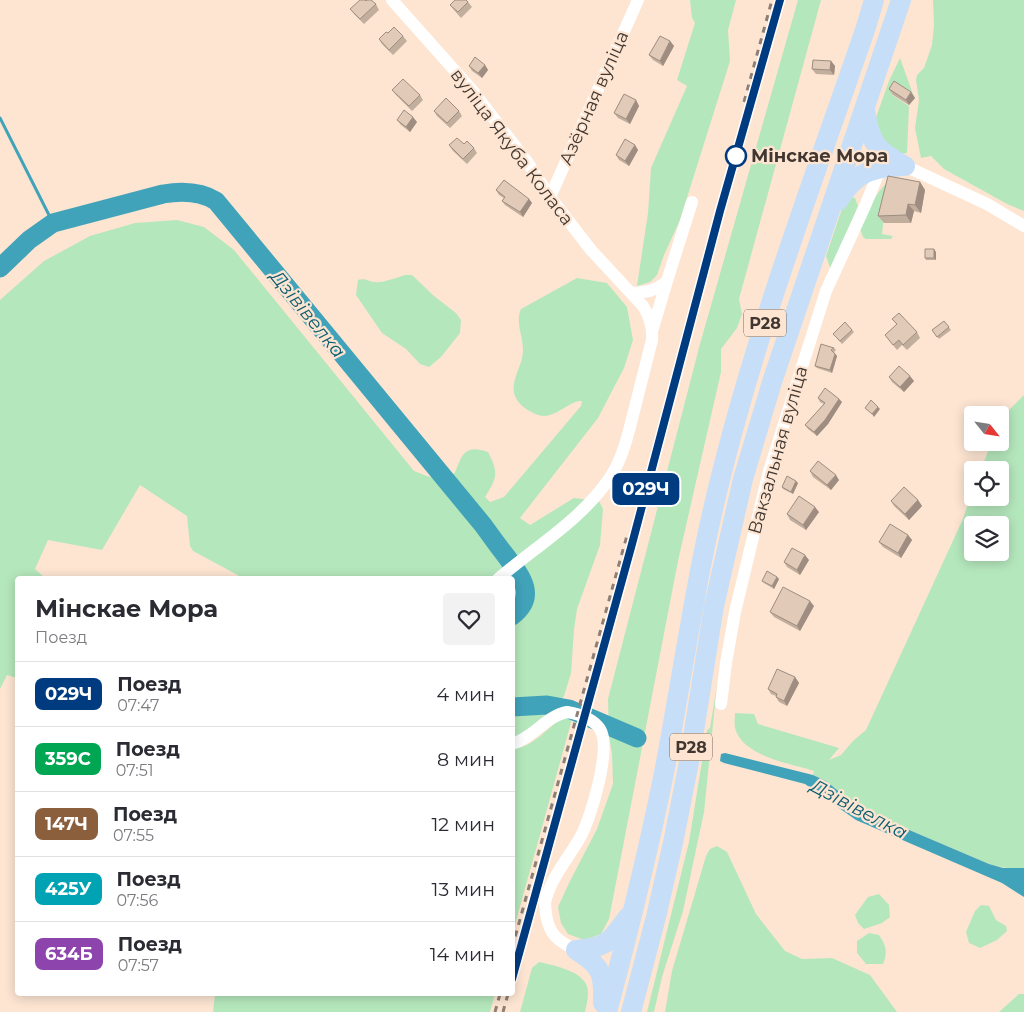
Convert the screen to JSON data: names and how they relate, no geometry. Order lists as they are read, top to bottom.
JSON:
{
  "streets": {
    "highway": ["Р28"],
    "street": ["Азёрная вуліца", "вуліца Якуба Коласа", "Вакзальная вуліца"]
  },
  "crossings": [
    ["Азёрная вуліца", "вуліца Якуба Коласа"]
  ],
  "water": ["Дзівівелка"],
  "places": ["Мінскае Мора"],
  "north": "bottom right",
  "page": {
    "on_map": "029Ч",
    "heading": ["Мінскае Мора", "Поезд"],
    "list": [
      {
        "mark": "029Ч",
        "name": "Поезд",
        "note": "07:47",
        "value": "4 мин"
      },
      {
        "mark": "359С",
        "name": "Поезд",
        "note": "07:51",
        "value": "8 мин"
      },
      {
        "mark": "147Ч",
        "name": "Поезд",
        "note": "07:55",
        "value": "12 мин"
      },
      {
        "mark": "425У",
        "name": "Поезд",
        "note": "07:56",
        "value": "13 мин"
      },
      {
        "mark": "634Б",
        "name": "Поезд",
        "note": "07:57",
        "value": "14 мин"
      }
    ]
  }
}
